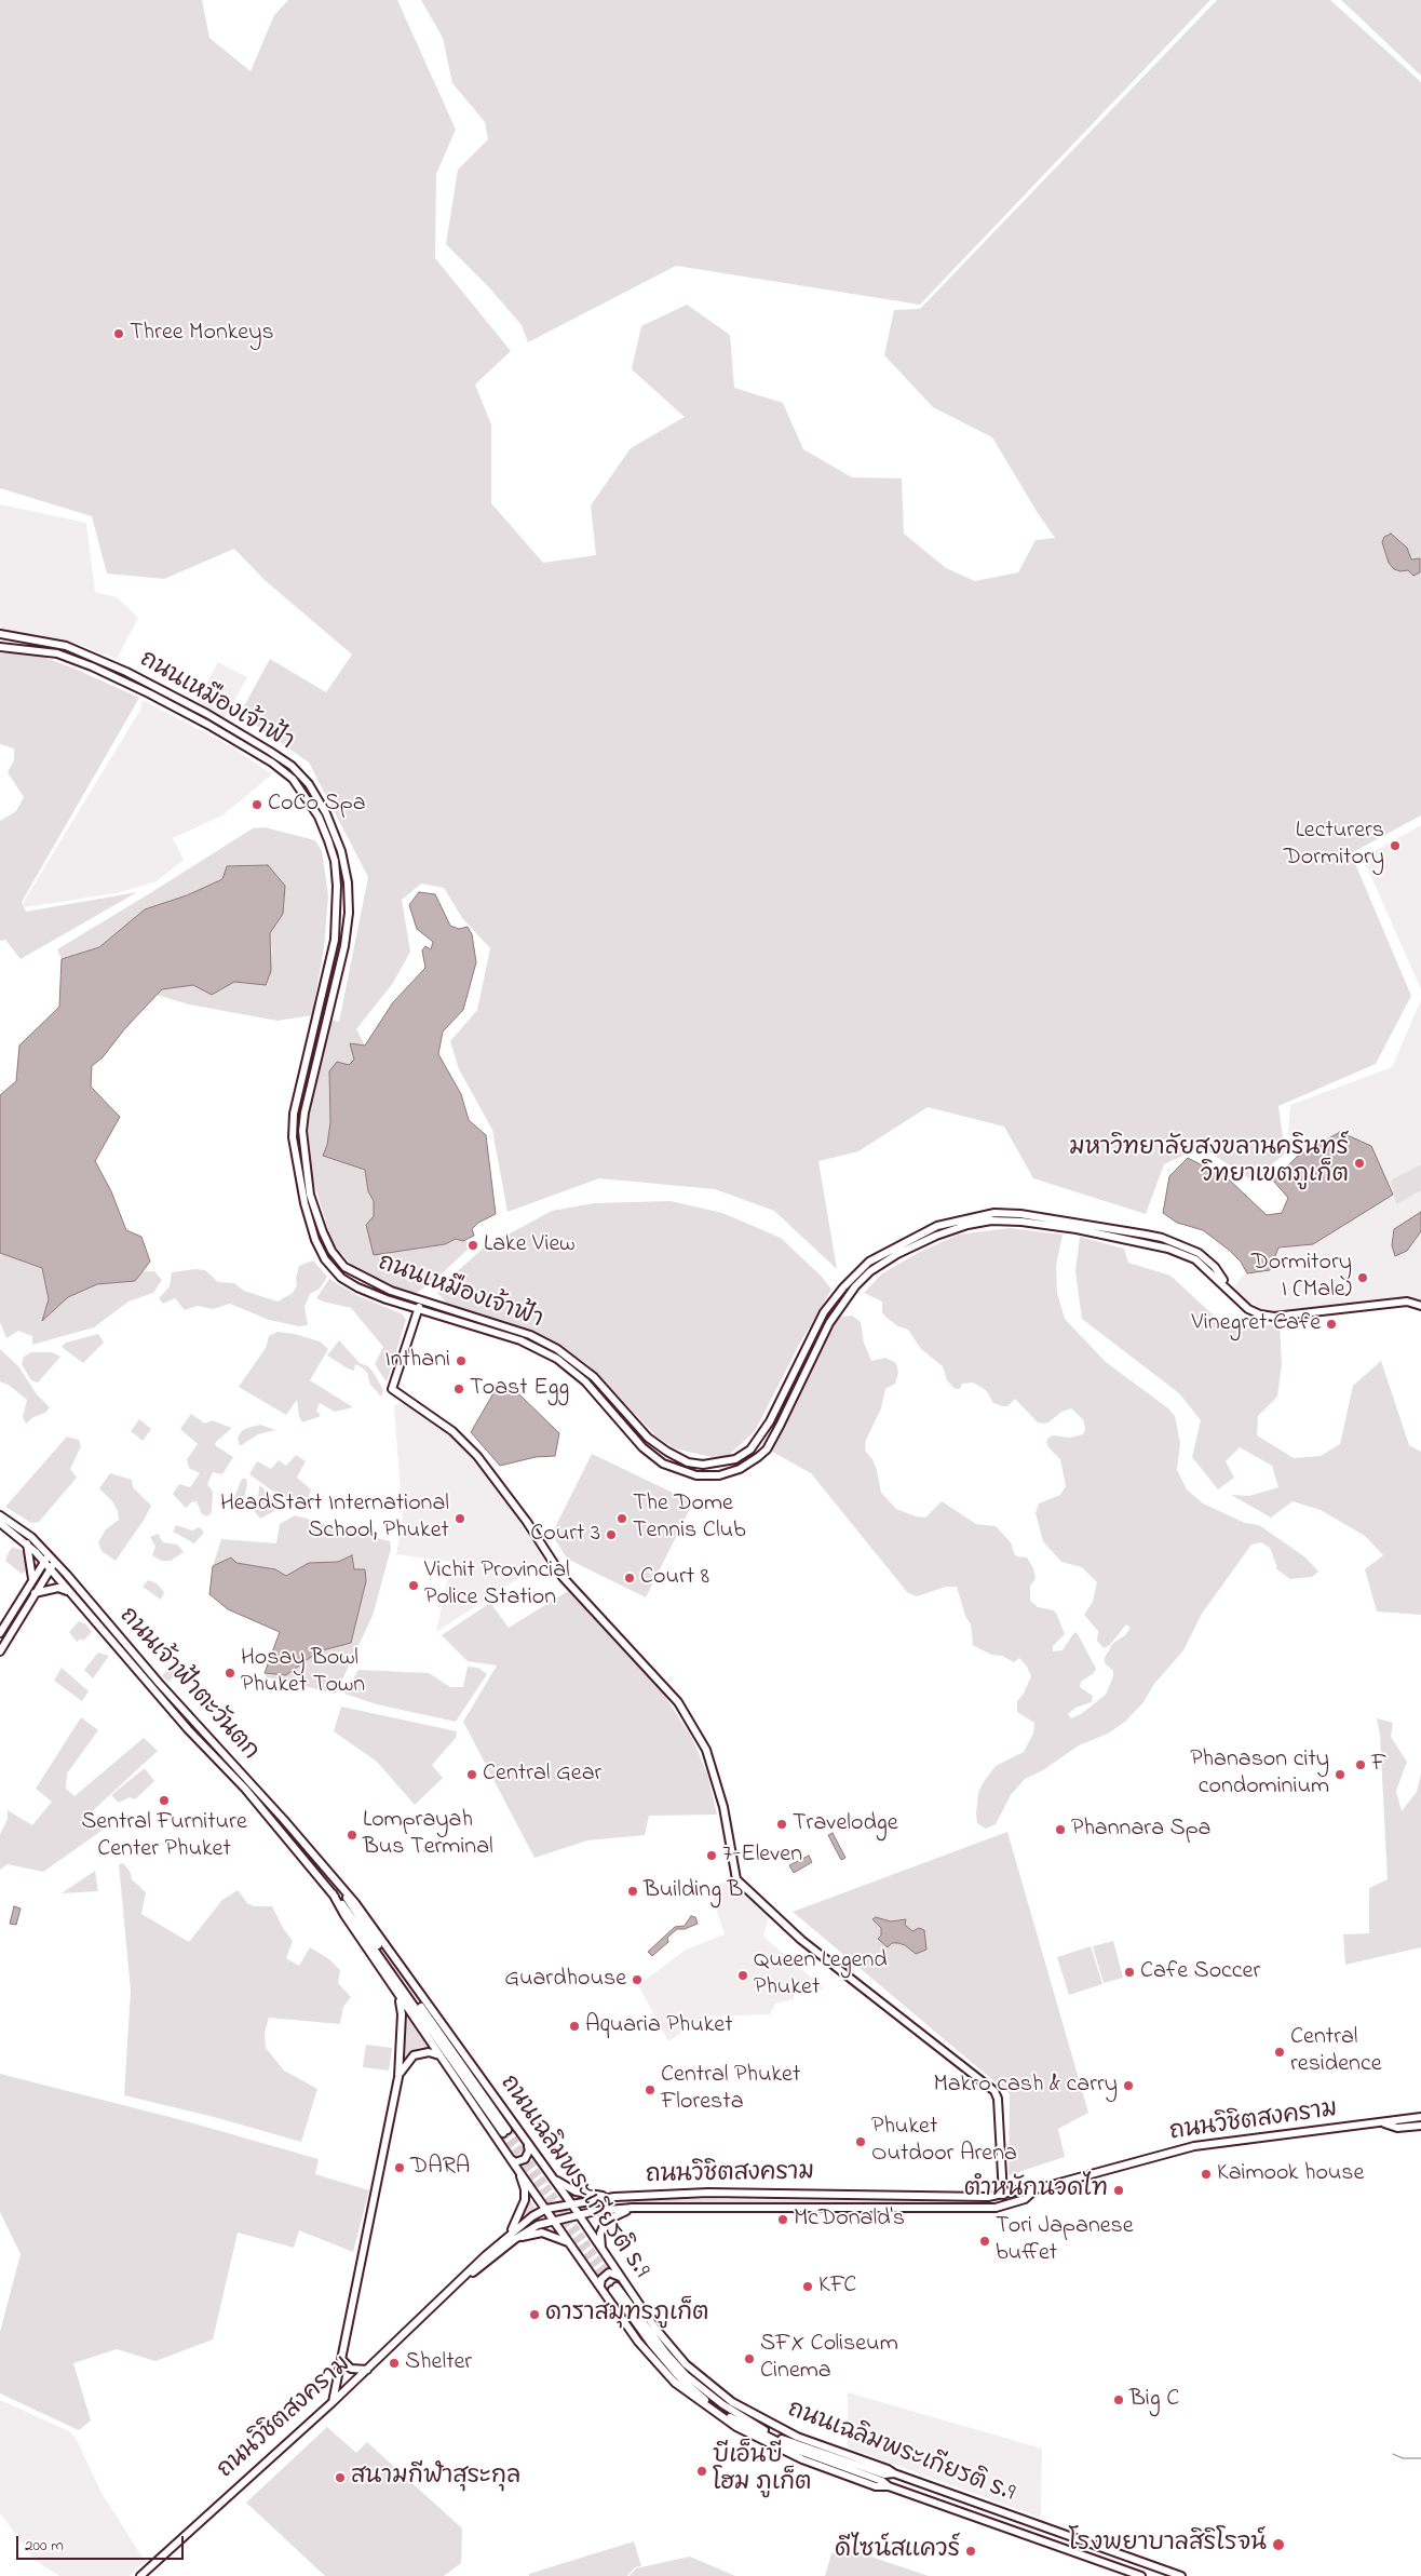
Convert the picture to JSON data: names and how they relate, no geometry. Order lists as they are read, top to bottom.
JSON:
{
  "streets": {
    "main road": [
      "ถนนเหมืองเจ้าฟ้า",
      "ถนนเจ้าฟ้าตะวันตก",
      "ถนนวิชิตสงคราม",
      "ถนนเฉลิมพระเกียรติ ร.9"
    ]
  },
  "crossings": [
    ["ถนนเจ้าฟ้าตะวันตก", "ถนนเฉลิมพระเกียรติ ร.9"],
    ["ถนนวิชิตสงคราม", "ถนนเฉลิมพระเกียรติ ร.9"]
  ],
  "places": [
    "Three Monkeys",
    "CoCo Spa",
    "Lecturers Dormitory",
    "มหาวิทยาลัยสงขลานครินทร์ วิทยาเขตภูเก็ต",
    "Lake View",
    "Dormitory I (Male)",
    "Vinegret Cafe",
    "Inthani",
    "Toast Egg",
    "HeadStart International School, Phuket",
    "The Dome Tennis Club",
    "Court 3",
    "Court 8",
    "Vichit Provincial Police Station",
    "Hosay Bowl Phuket Town",
    "F",
    "Central Gear",
    "Phanason city condominium",
    "Sentral Furniture Center Phuket",
    "Travelodge",
    "Phannara Spa",
    "Lomprayah Bus Terminal",
    "7-Eleven",
    "Building B",
    "Cafe Soccer",
    "Queen Legend Phuket",
    "Guardhouse",
    "Aquaria Phuket",
    "Central residence",
    "Makro cash & carry",
    "Central Phuket Floresta",
    "Phuket Outdoor Arena",
    "DARA",
    "Kaimook house",
    "ตำหนักนวดไท",
    "McDonald's",
    "Tori Japanese buffet",
    "KFC",
    "ดาราสมุทรภูเก็ต",
    "SFX Coliseum Cinema",
    "Shelter",
    "Big C",
    "บีเอ็นบี โฮม ภูเก็ต",
    "สนามกีฬาสุระกุล",
    "โรงพยาบาลสิริโรจน์",
    "ดีไซน์สแควร์"
  ],
  "scale_bar": "200 m"
}
